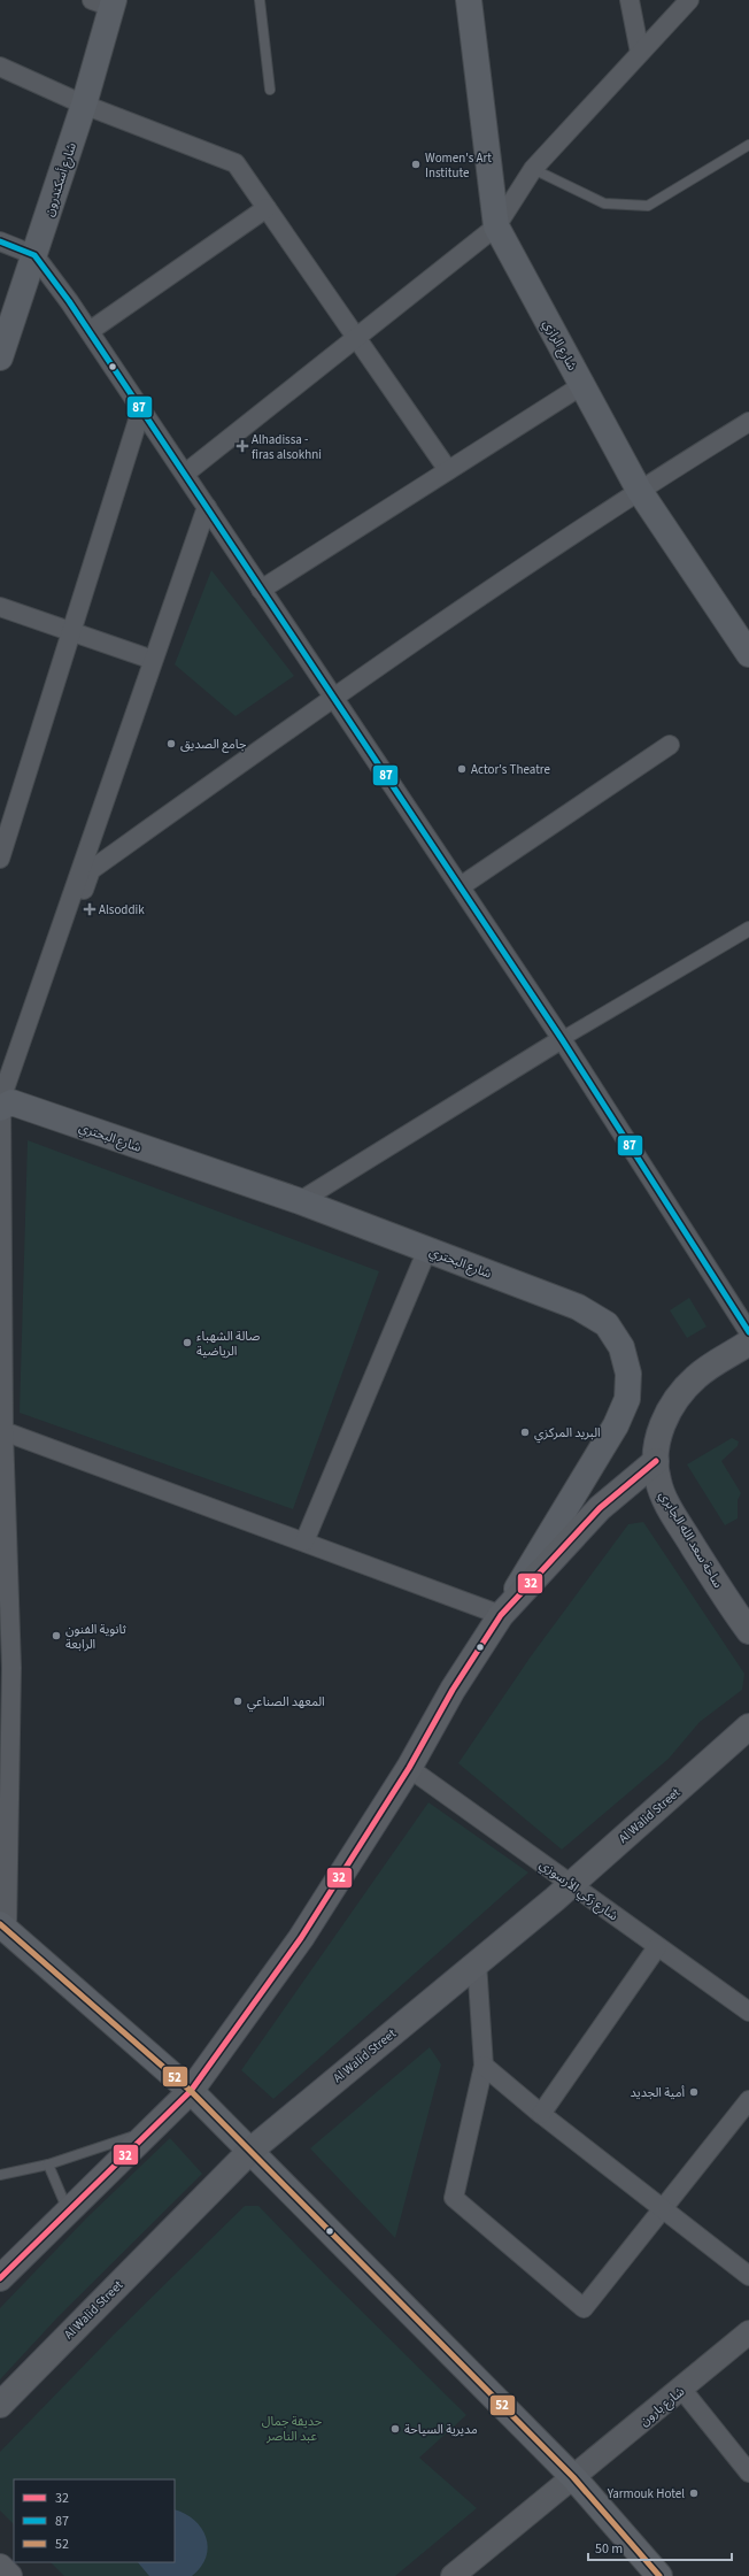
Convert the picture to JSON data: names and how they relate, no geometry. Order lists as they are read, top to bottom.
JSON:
{
  "streets": {
    "main road": [
      "شارع أسكندرون",
      "شارع الرازي",
      "شارع البحتري",
      "ساحة سعد الله الجابري",
      "Al Walid Street"
    ],
    "street": ["شارع زكي الأرسوزي", "شارع بارون"]
  },
  "crossings": [
    ["Al Walid Street", "شارع زكي الأرسوزي"]
  ],
  "parks": ["حديقة جمال عبد الناصر"],
  "places": {
    "other": [
      "Women's Art Institute",
      "جامع الصديق",
      "Actor's Theatre",
      "صالة الشهباء الرياضية",
      "البريد المركزي",
      "ثانوية الفنون الرابعة",
      "المعهد الصناعي",
      "أمية الجديد",
      "مديرية السياحة",
      "Yarmouk Hotel"
    ],
    "health": ["Alhadissa - firas alsokhni", "Alsoddik"]
  },
  "lines": ["transit line 87", "transit line 32", "transit line 52"],
  "legend": ["32", "87", "52"],
  "scale_bar": "50 m"
}
